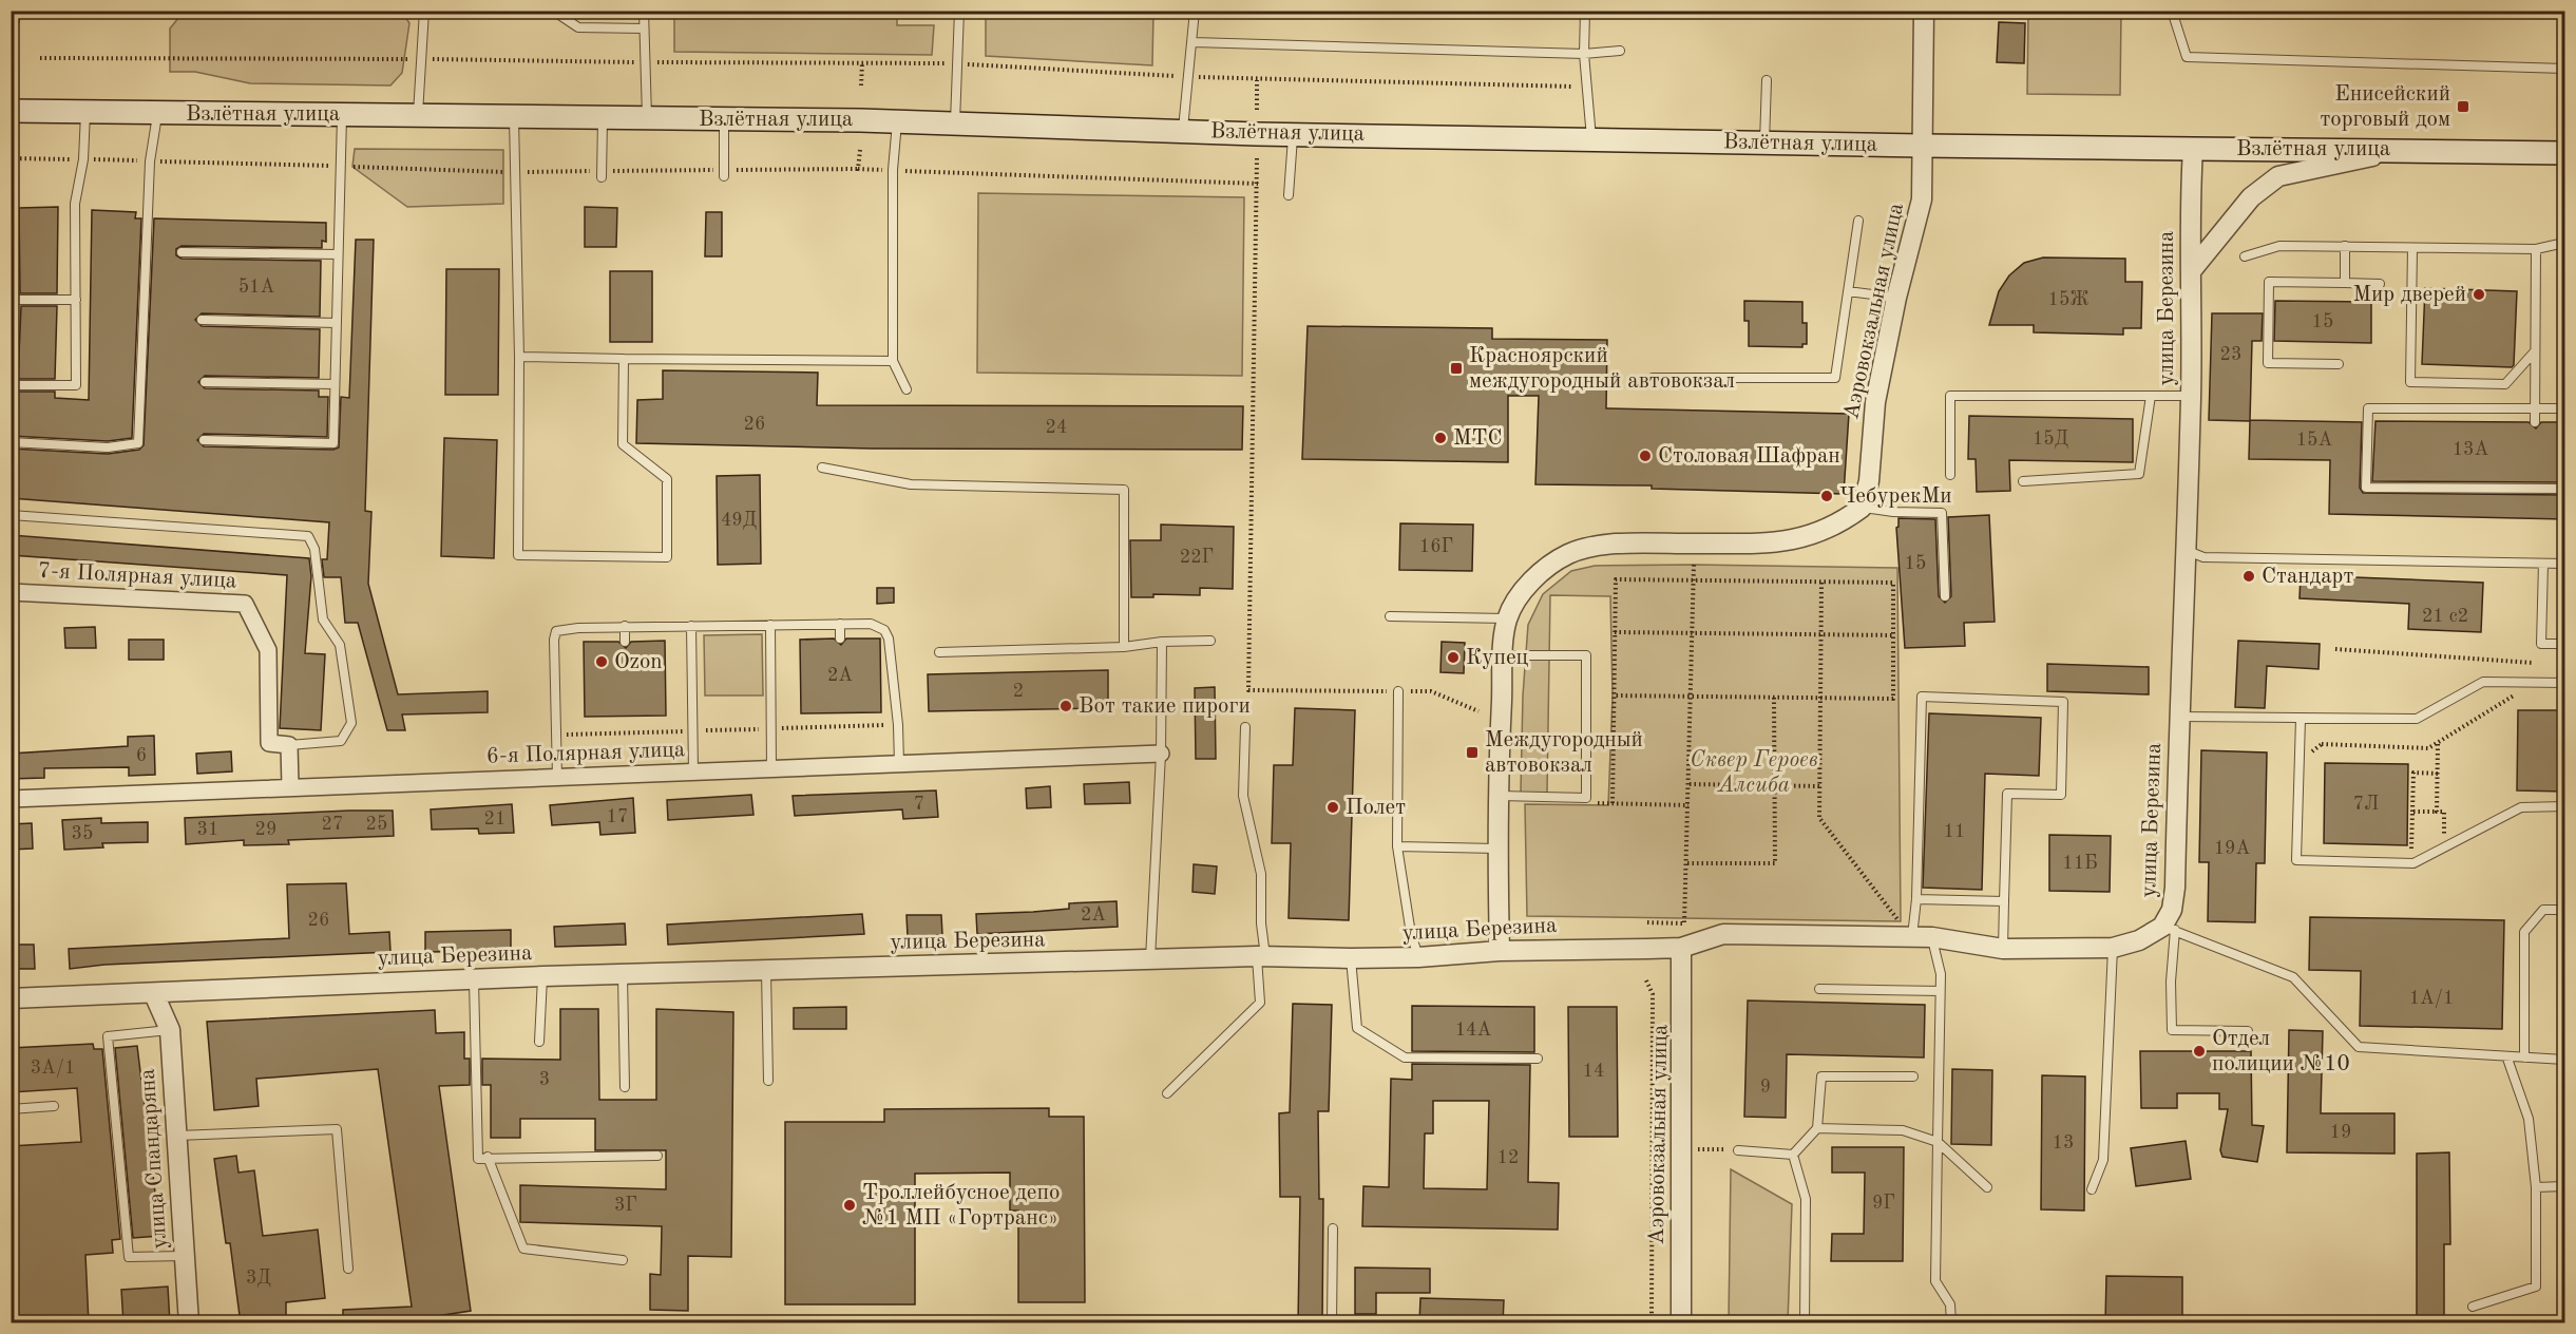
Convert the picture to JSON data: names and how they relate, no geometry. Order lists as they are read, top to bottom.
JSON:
{
  "streets": {
    "main road": ["Взлётная улица"],
    "street": [
      "улица Березина",
      "Аэровокзальная улица",
      "7-я Полярная улица",
      "6-я Полярная улица",
      "улица Спандаряна"
    ]
  },
  "crossings": [
    ["Взлётная улица", "улица Березина"],
    ["Взлётная улица", "Аэровокзальная улица"],
    ["улица Березина", "Аэровокзальная улица"],
    ["улица Березина", "улица Спандаряна"]
  ],
  "parks": ["Сквер Героев Алсиба"],
  "places": {
    "transit": ["Енисейский торговый дом", "Красноярский междугородный автовокзал", "Междугородный автовокзал"],
    "other": [
      "Мир дверей",
      "МТС",
      "Столовая Шафран",
      "ЧебурекМи",
      "Стандарт",
      "Купец",
      "Ozon",
      "Вот такие пироги",
      "Полет",
      "Отдел полиции №10",
      "Троллейбусное депо №1 МП «Гортранс»"
    ]
  },
  "house_numbers": [
    "51А",
    "15Ж",
    "15",
    "23",
    "26",
    "24",
    "15Д",
    "15А",
    "13А",
    "49Д",
    "16Г",
    "22Г",
    "15",
    "21 с2",
    "2А",
    "2",
    "6",
    "7",
    "7Л",
    "17",
    "21",
    "27",
    "25",
    "31",
    "29",
    "11",
    "35",
    "19А",
    "11Б",
    "2А",
    "26",
    "1А/1",
    "14А",
    "3А/1",
    "14",
    "3",
    "9",
    "19",
    "13",
    "12",
    "9Г",
    "3Г",
    "3Д"
  ]
}
